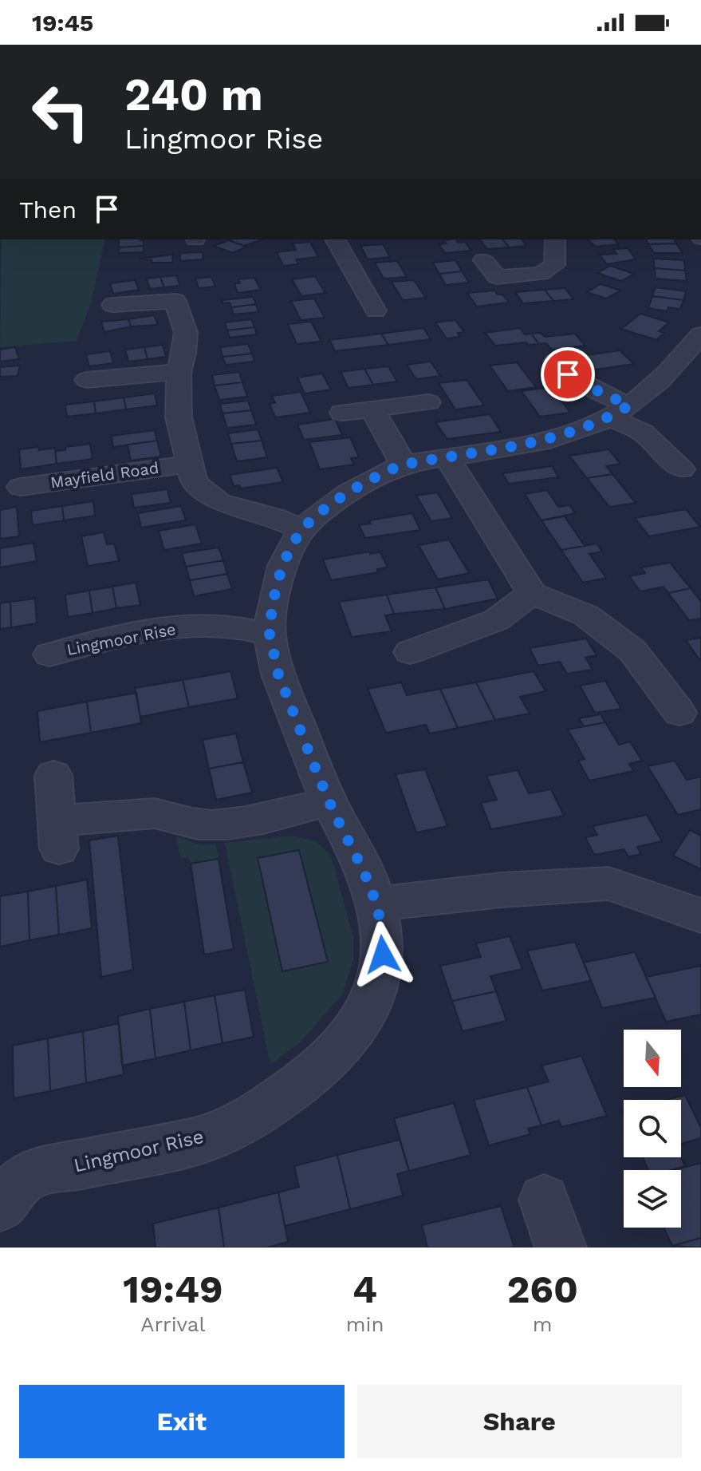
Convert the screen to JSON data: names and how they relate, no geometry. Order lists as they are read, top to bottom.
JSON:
{
  "streets": {
    "street": ["Mayfield Road", "Lingmoor Rise"]
  },
  "north": "bottom",
  "page": {
    "status": "19:45",
    "turn": ["240 m", "Lingmoor Rise"],
    "then": "Then",
    "eta": [
      "19:49",
      "Arrival",
      "4",
      "min",
      "260",
      "m"
    ],
    "buttons": ["Exit", "Share"]
  }
}
